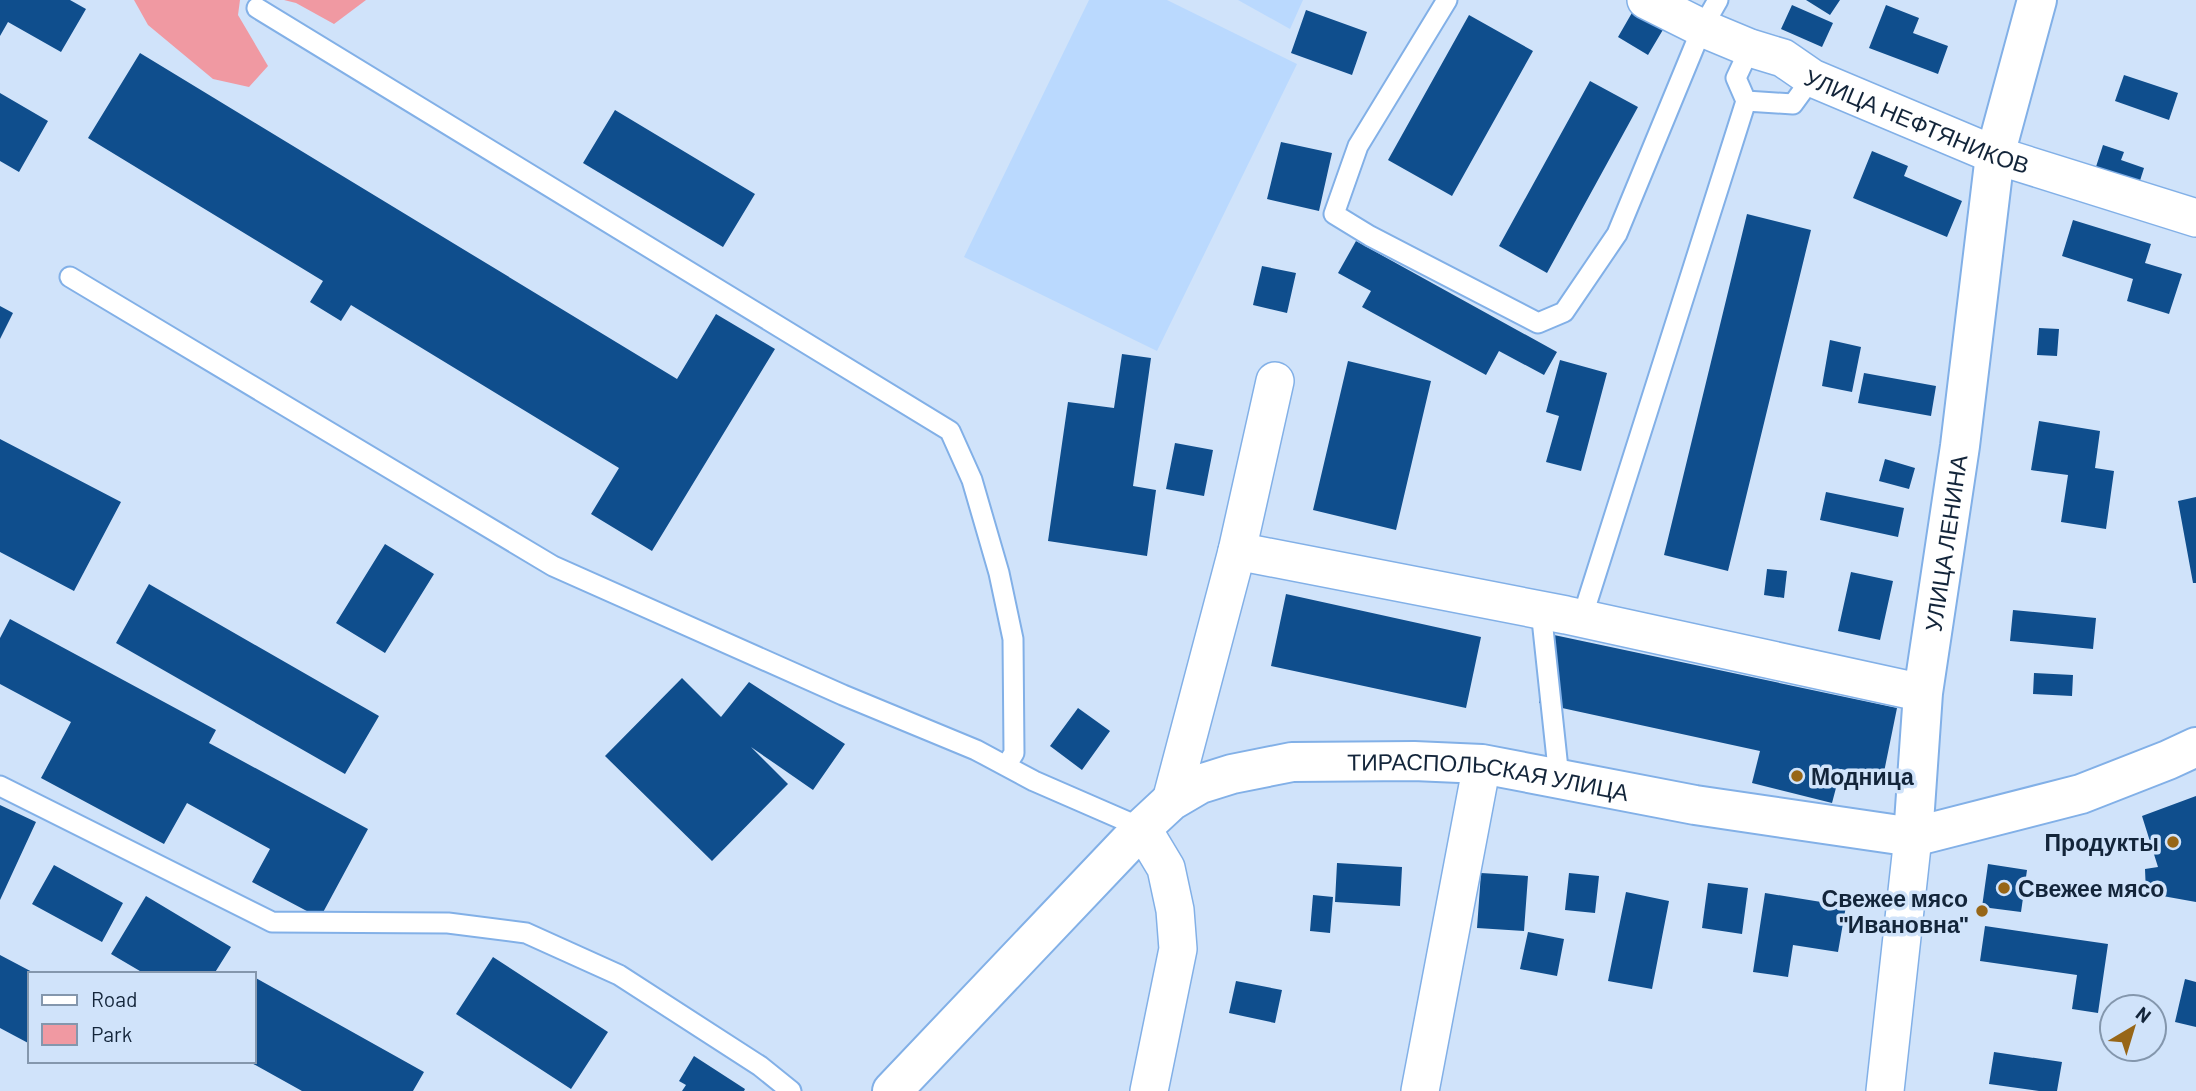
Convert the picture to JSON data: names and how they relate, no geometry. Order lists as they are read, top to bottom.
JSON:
{
  "streets": {
    "street": ["УЛИЦА НЕФТЯНИКОВ", "УЛИЦА ЛЕНИНА", "ТИРАСПОЛЬСКАЯ УЛИЦА"]
  },
  "crossings": [
    ["УЛИЦА НЕФТЯНИКОВ", "УЛИЦА ЛЕНИНА"],
    ["УЛИЦА ЛЕНИНА", "ТИРАСПОЛЬСКАЯ УЛИЦА"]
  ],
  "places": [
    "Модница",
    "Продукты",
    "Свежее мясо",
    "Свежее мясо \"Ивановна\""
  ],
  "legend": ["Road", "Park"],
  "north": "top right"
}
